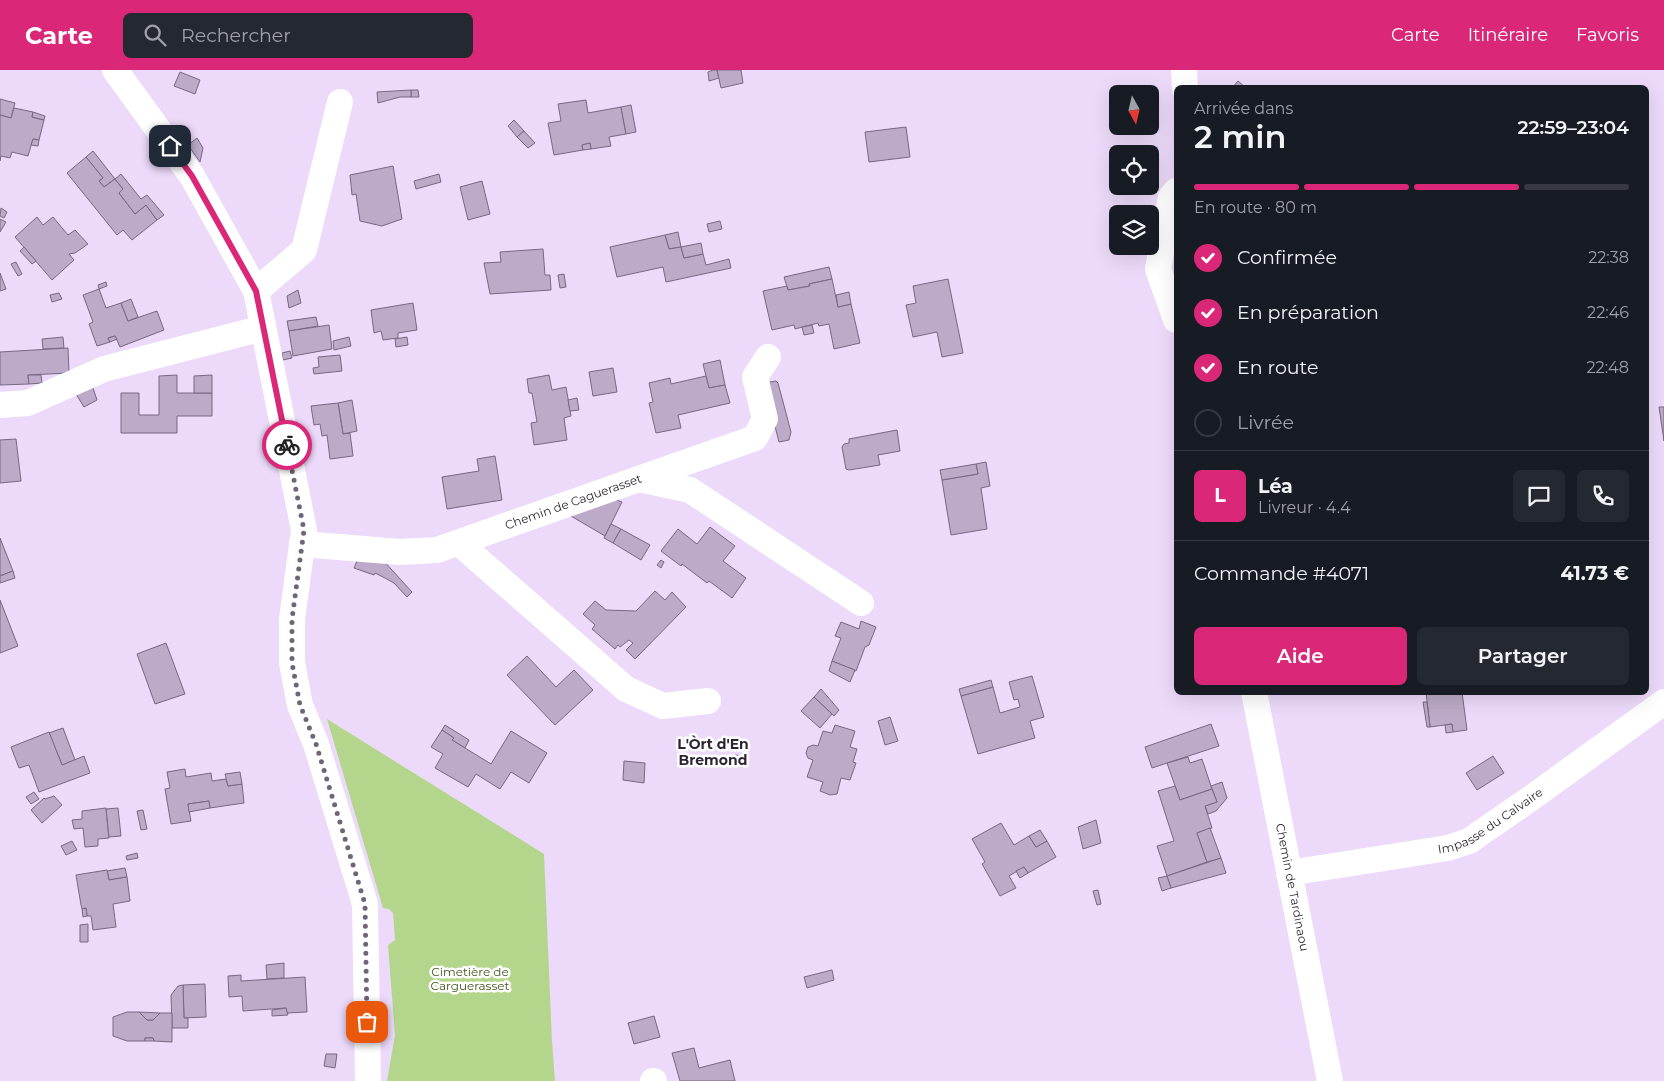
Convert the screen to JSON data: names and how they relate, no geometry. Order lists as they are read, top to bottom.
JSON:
{
  "streets": {
    "street": ["Chemin de Caguerasset", "Impasse du Calvaire", "Chemin de Tardinaou"]
  },
  "crossings": [
    ["Impasse du Calvaire", "Chemin de Tardinaou"]
  ],
  "districts": ["L'Òrt d'En Bremond"],
  "parks": ["Cimetière de Carguerasset"],
  "north": "bottom",
  "page": {
    "header": "Carte",
    "search": "Rechercher",
    "nav": ["Carte", "Itinéraire", "Favoris"],
    "heading": ["2 min", "Arrivée dans", "22:59–23:04"],
    "panel": [
      "Léa",
      "Livreur · 4.4",
      "Commande #4071",
      "41.73 €"
    ],
    "bar": "En route · 80 m",
    "list": [
      ["Confirmée", "22:38"],
      ["En préparation", "22:46"],
      ["En route", "22:48"],
      "Livrée"
    ],
    "round": "L",
    "buttons": ["Aide", "Partager"]
  }
}
